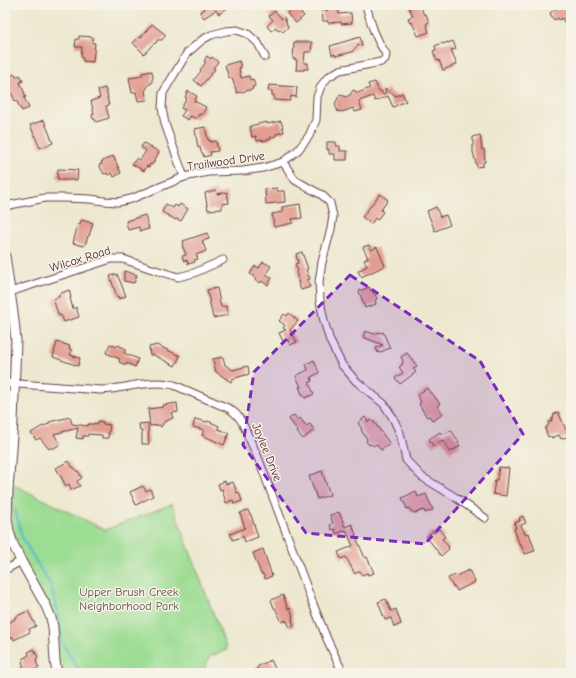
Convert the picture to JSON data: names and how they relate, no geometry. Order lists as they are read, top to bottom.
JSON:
{
  "streets": {
    "street": ["Trailwood Drive", "Wilcox Road", "Jaylee Drive"]
  },
  "parks": ["Upper Brush Creek Neighborhood Park"]
}
